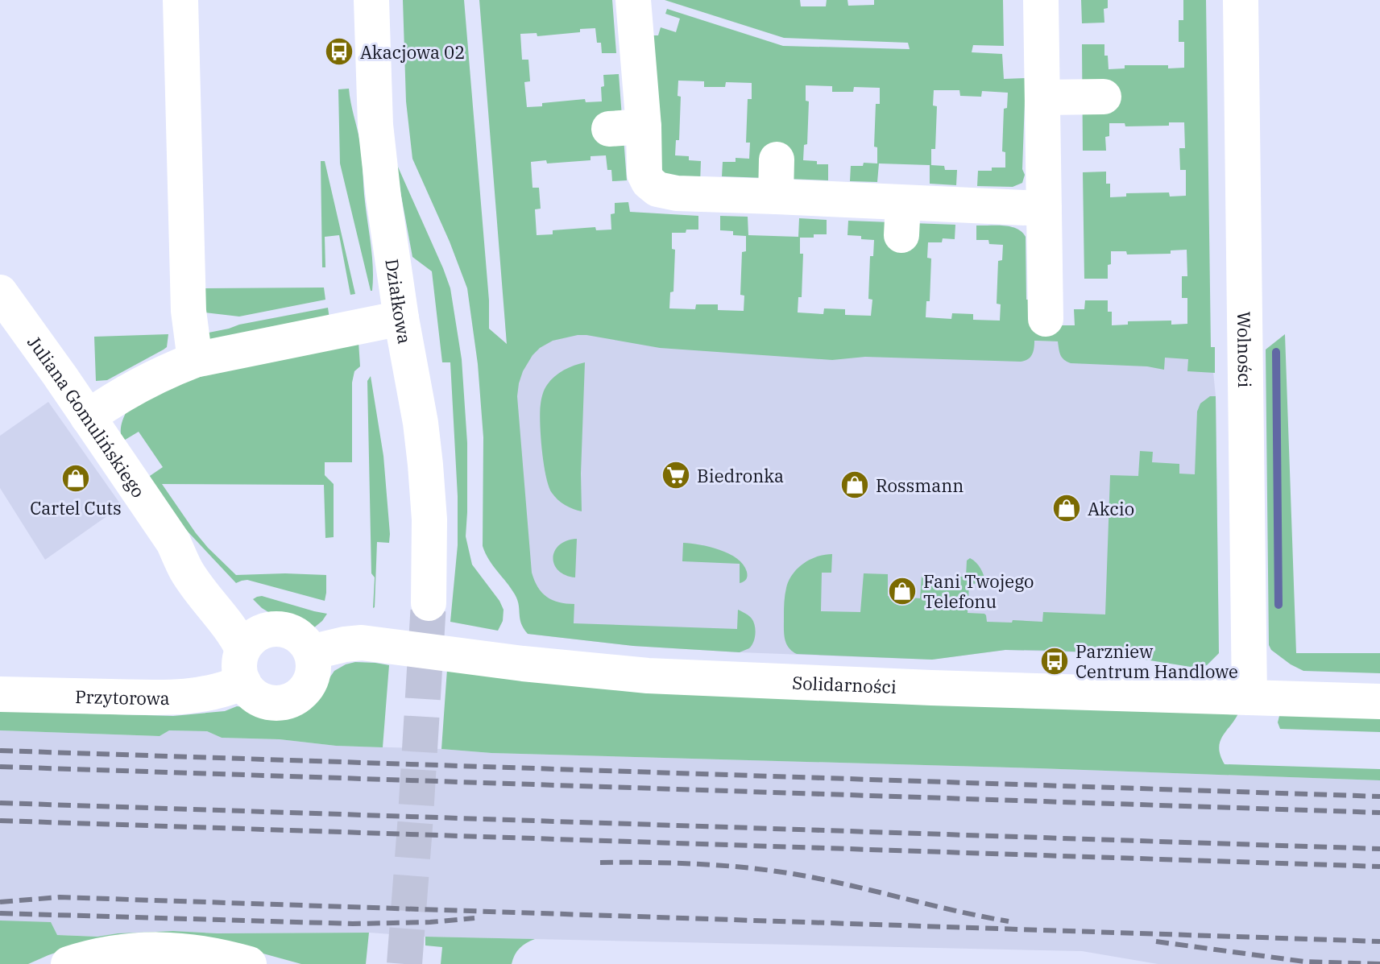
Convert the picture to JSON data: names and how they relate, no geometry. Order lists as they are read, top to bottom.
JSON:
{
  "streets": {
    "street": [
      "Działkowa",
      "Wolności",
      "Juliana Gomulińskiego",
      "Solidarności",
      "Przytorowa"
    ]
  },
  "crossings": [
    ["Wolności", "Solidarności"],
    ["Juliana Gomulińskiego", "Solidarności"],
    ["Juliana Gomulińskiego", "Przytorowa"],
    ["Solidarności", "Przytorowa"]
  ],
  "places": {
    "bus stop": ["Akacjowa 02", "Parzniew Centrum Handlowe"],
    "supermarket": ["Biedronka"],
    "shop": [
      "Cartel Cuts",
      "Rossmann",
      "Akcio",
      "Fani Twojego Telefonu"
    ]
  }
}
